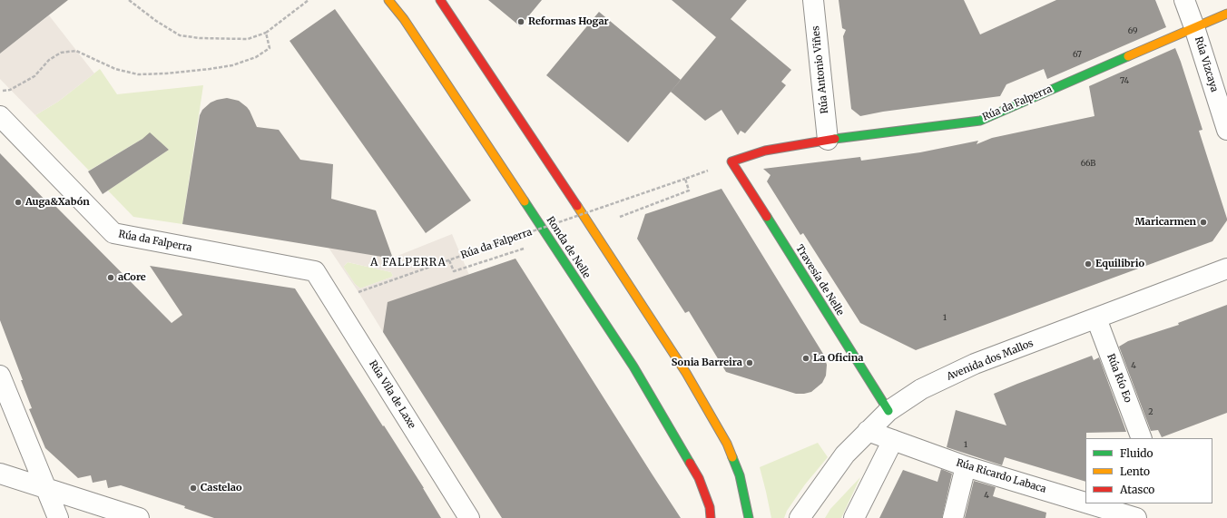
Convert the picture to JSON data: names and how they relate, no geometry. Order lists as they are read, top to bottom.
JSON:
{
  "streets": {
    "street": [
      "Rúa Vizcaya",
      "Rúa Antonio Viñes",
      "Rúa da Falperra",
      "Ronda de Nelle",
      "Travesía de Nelle",
      "Avenida dos Mallos",
      "Rúa Río Eo",
      "Rúa Vila de Laxe",
      "Rúa Ricardo Labaca"
    ]
  },
  "crossings": [
    ["Rúa Vizcaya", "Rúa da Falperra"],
    ["Rúa Antonio Viñes", "Rúa da Falperra"],
    ["Rúa da Falperra", "Travesía de Nelle"],
    ["Rúa da Falperra", "Rúa Vila de Laxe"],
    ["Travesía de Nelle", "Avenida dos Mallos"],
    ["Avenida dos Mallos", "Rúa Río Eo"],
    ["Avenida dos Mallos", "Rúa Ricardo Labaca"]
  ],
  "districts": ["A FALPERRA"],
  "places": [
    "Reformas Hogar",
    "Auga&Xabón",
    "Maricarmen",
    "Equilibrio",
    "aCore",
    "La Oficina",
    "Sonia Barreira",
    "Castelao"
  ],
  "house_numbers": [
    "69",
    "67",
    "74",
    "66B",
    "1",
    "4",
    "2",
    "1",
    "4"
  ],
  "legend": ["Fluido", "Lento", "Atasco"]
}
